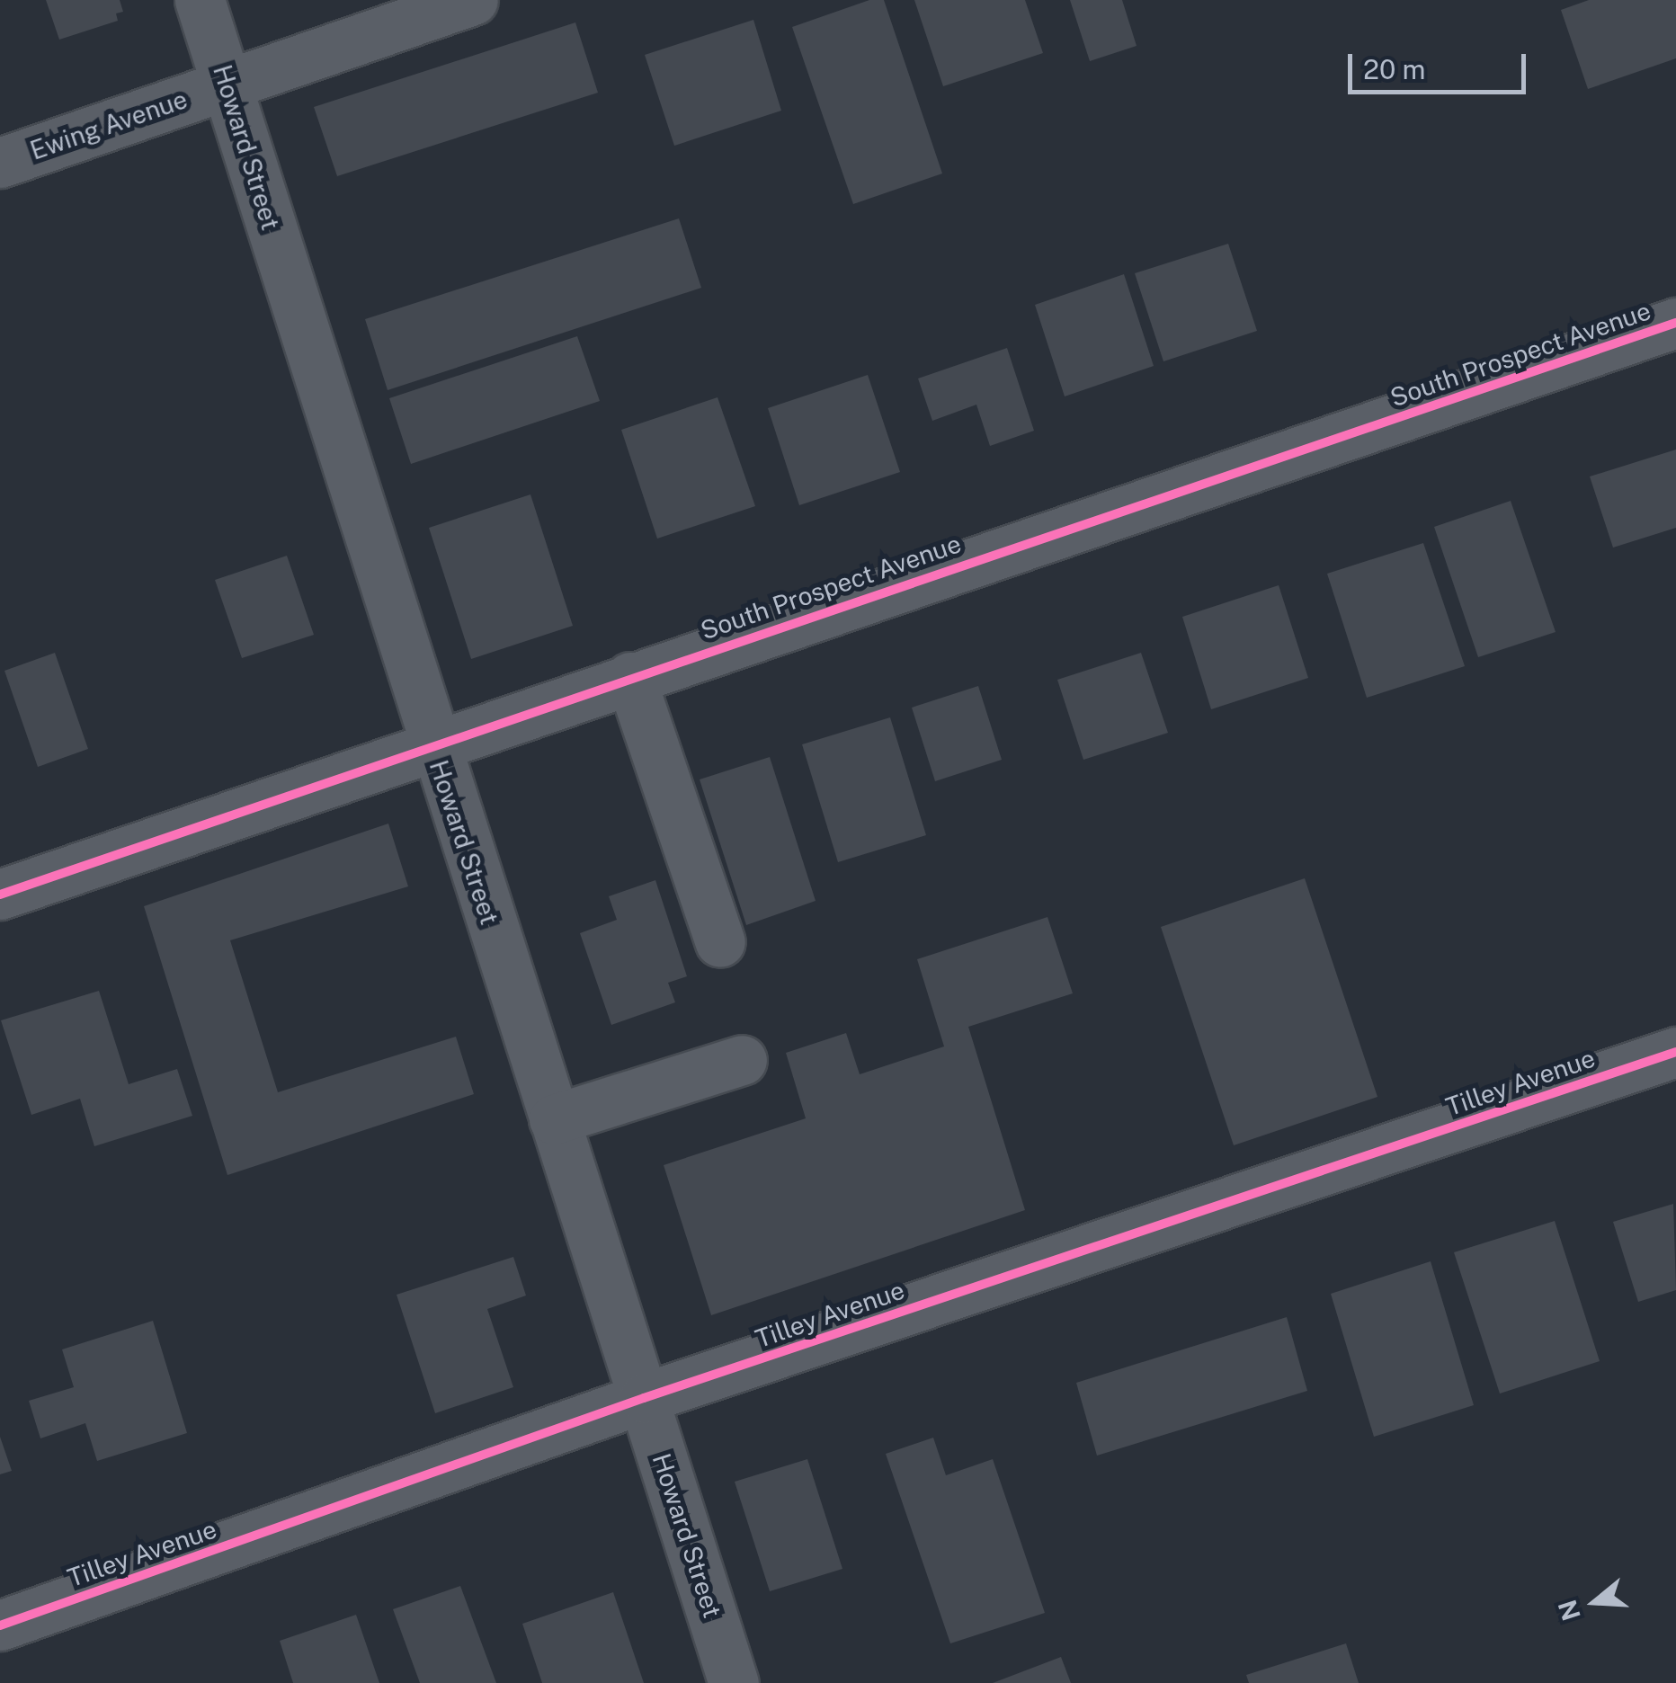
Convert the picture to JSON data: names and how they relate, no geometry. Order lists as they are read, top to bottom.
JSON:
{
  "streets": {
    "street": [
      "Ewing Avenue",
      "Howard Street",
      "South Prospect Avenue",
      "Tilley Avenue"
    ]
  },
  "crossings": [
    ["Ewing Avenue", "Howard Street"],
    ["Howard Street", "South Prospect Avenue"],
    ["Howard Street", "Tilley Avenue"]
  ],
  "scale_bar": "20 m",
  "north": "left"
}
